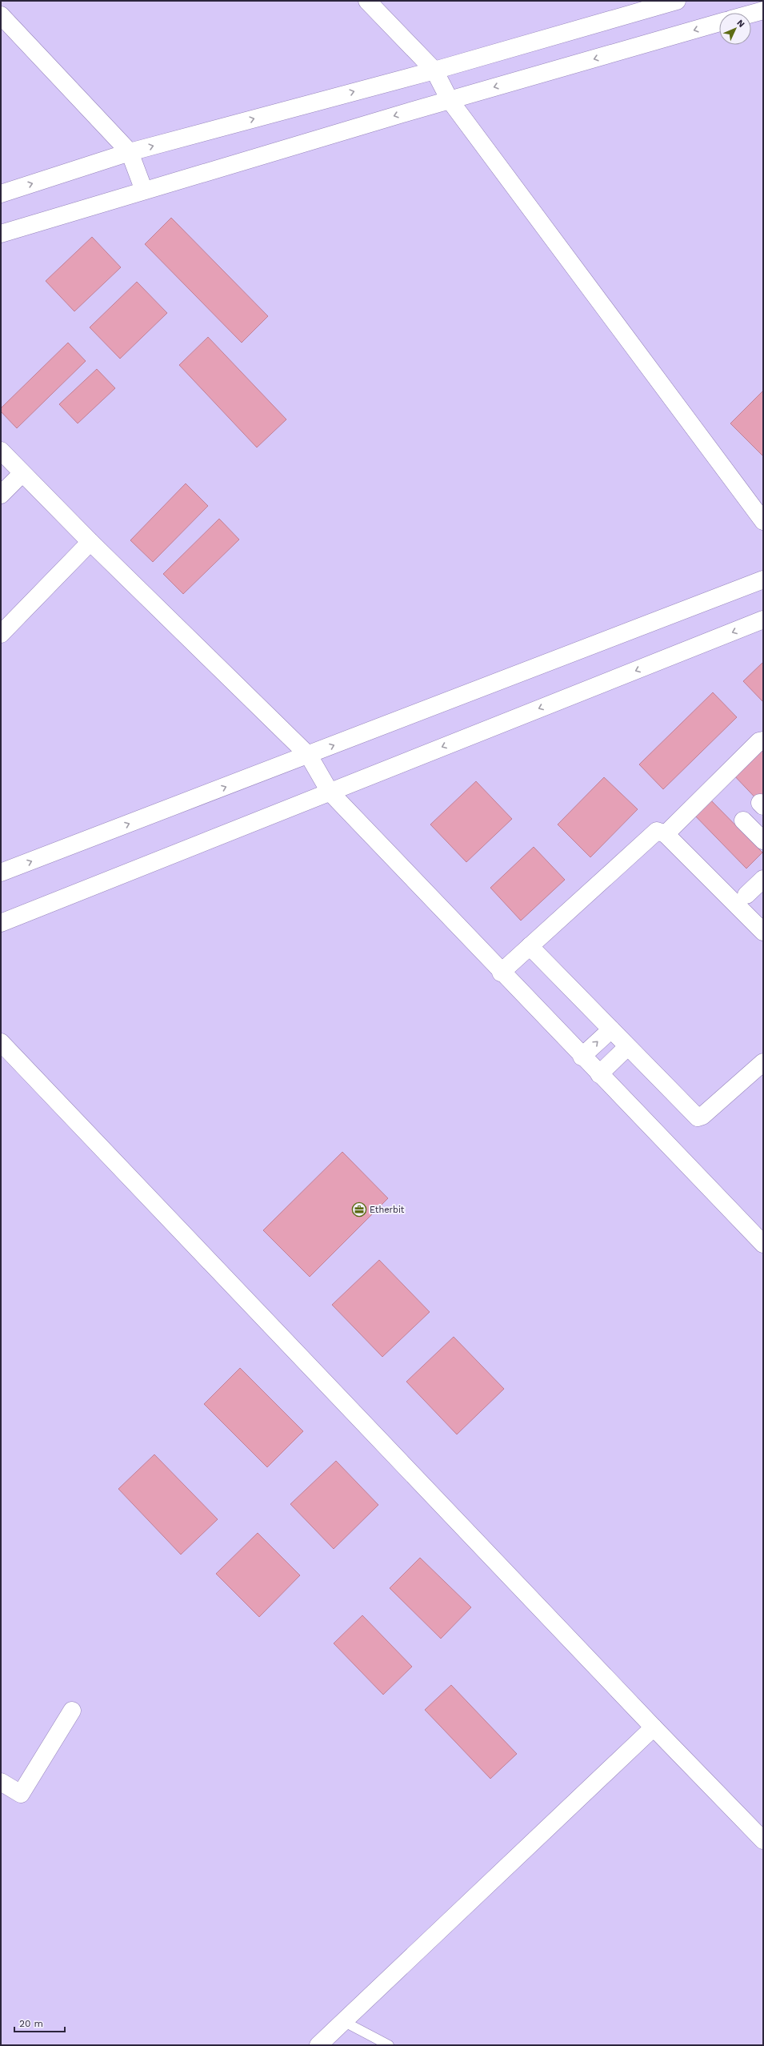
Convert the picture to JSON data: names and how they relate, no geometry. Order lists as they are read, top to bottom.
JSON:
{
  "places": {
    "office": ["Etherbit"]
  },
  "scale_bar": "20 m",
  "north": "top right"
}
